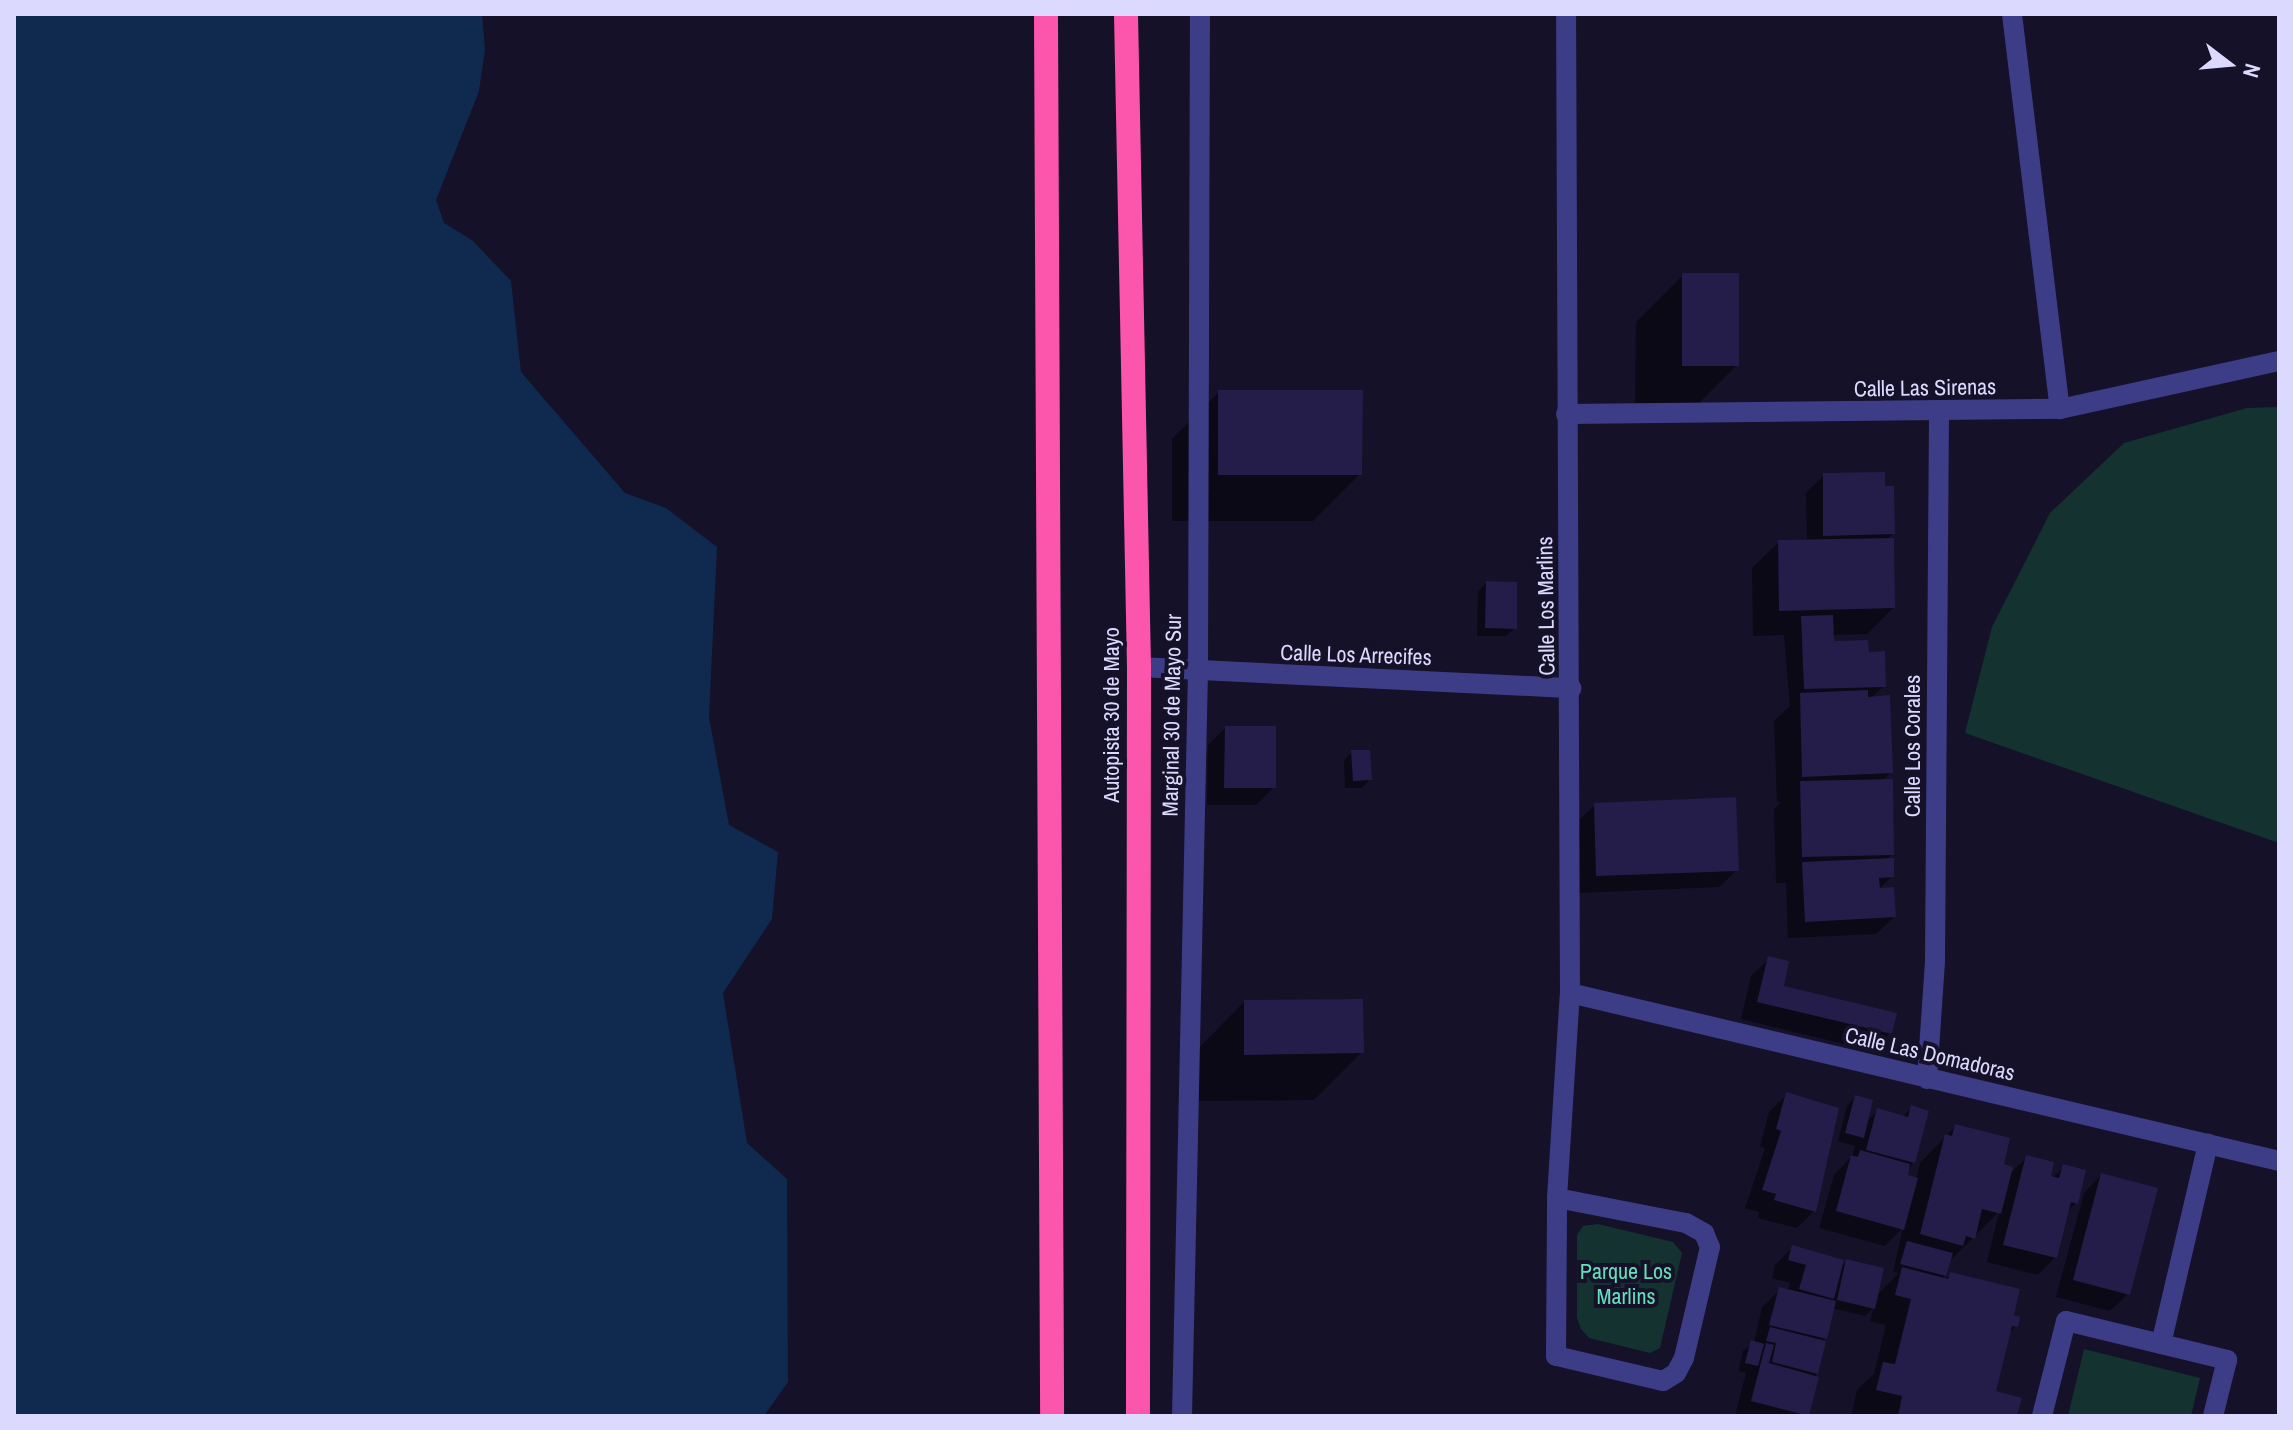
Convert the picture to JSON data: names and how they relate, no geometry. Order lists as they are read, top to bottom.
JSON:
{
  "streets": {
    "highway": ["Autopista 30 de Mayo"],
    "street": [
      "Calle Las Sirenas",
      "Calle Los Marlins",
      "Calle Los Arrecifes",
      "Marginal 30 de Mayo Sur",
      "Calle Los Corales",
      "Calle Las Domadoras"
    ]
  },
  "crossings": [
    ["Calle Las Sirenas", "Calle Los Marlins"],
    ["Calle Las Sirenas", "Calle Los Corales"],
    ["Calle Los Marlins", "Calle Los Arrecifes"],
    ["Calle Los Marlins", "Calle Las Domadoras"],
    ["Calle Los Arrecifes", "Autopista 30 de Mayo"],
    ["Calle Los Arrecifes", "Marginal 30 de Mayo Sur"],
    ["Calle Los Corales", "Calle Las Domadoras"]
  ],
  "parks": ["Parque Los Marlins"],
  "north": "right"
}
